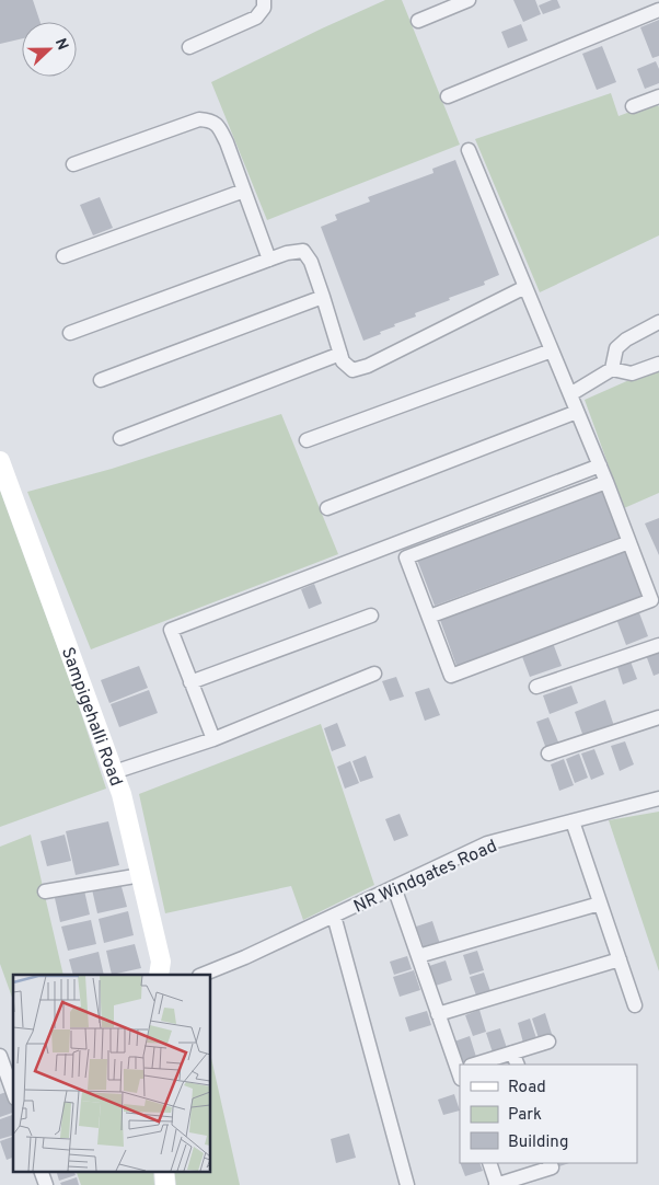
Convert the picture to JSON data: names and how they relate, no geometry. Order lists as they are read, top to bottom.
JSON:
{
  "streets": {
    "street": ["Sampigehalli Road", "NR Windgates Road"]
  },
  "legend": ["Road", "Park", "Building"],
  "north": "right"
}
